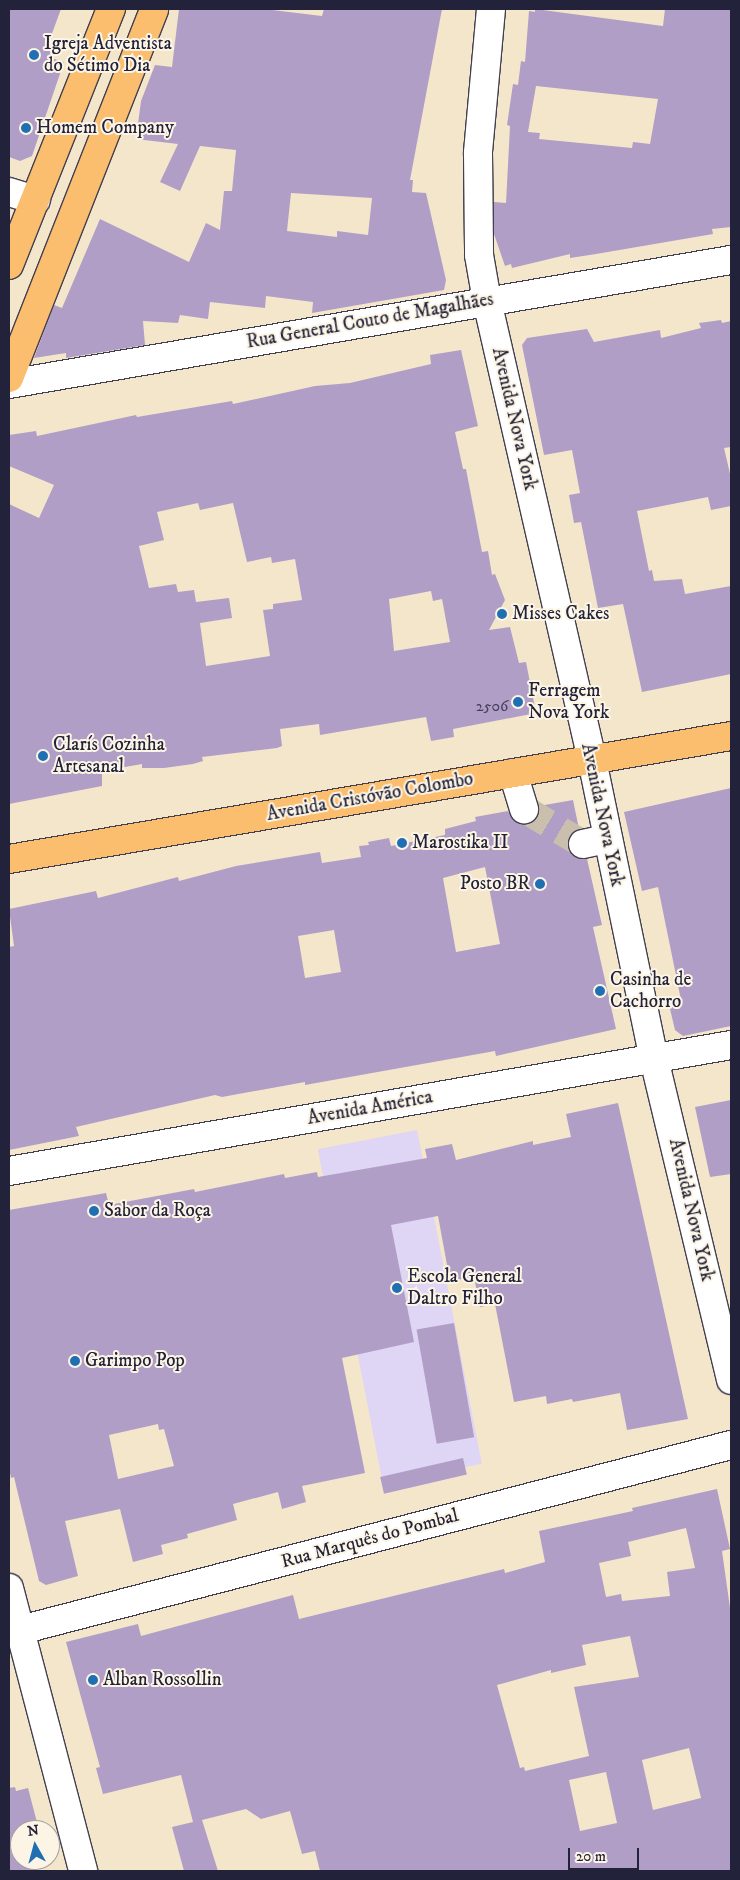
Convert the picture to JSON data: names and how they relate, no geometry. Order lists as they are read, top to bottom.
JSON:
{
  "streets": {
    "main road": ["Avenida Cristóvão Colombo"],
    "street": [
      "Rua General Couto de Magalhães",
      "Avenida Nova York",
      "Avenida América",
      "Rua Marquês do Pombal"
    ]
  },
  "crossings": [
    ["Rua General Couto de Magalhães", "Avenida Nova York"],
    ["Avenida Nova York", "Avenida Cristóvão Colombo"],
    ["Avenida Nova York", "Avenida América"]
  ],
  "places": [
    "Igreja Adventista do Sétimo Dia",
    "Homem Company",
    "Misses Cakes",
    "Ferragem Nova York",
    "Clarís Cozinha Artesanal",
    "Marostika II",
    "Posto BR",
    "Casinha de Cachorro",
    "Sabor da Roça",
    "Escola General Daltro Filho",
    "Garimpo Pop",
    "Alban Rossollin"
  ],
  "house_numbers": ["2506"],
  "scale_bar": "20 m",
  "north": "top"
}
